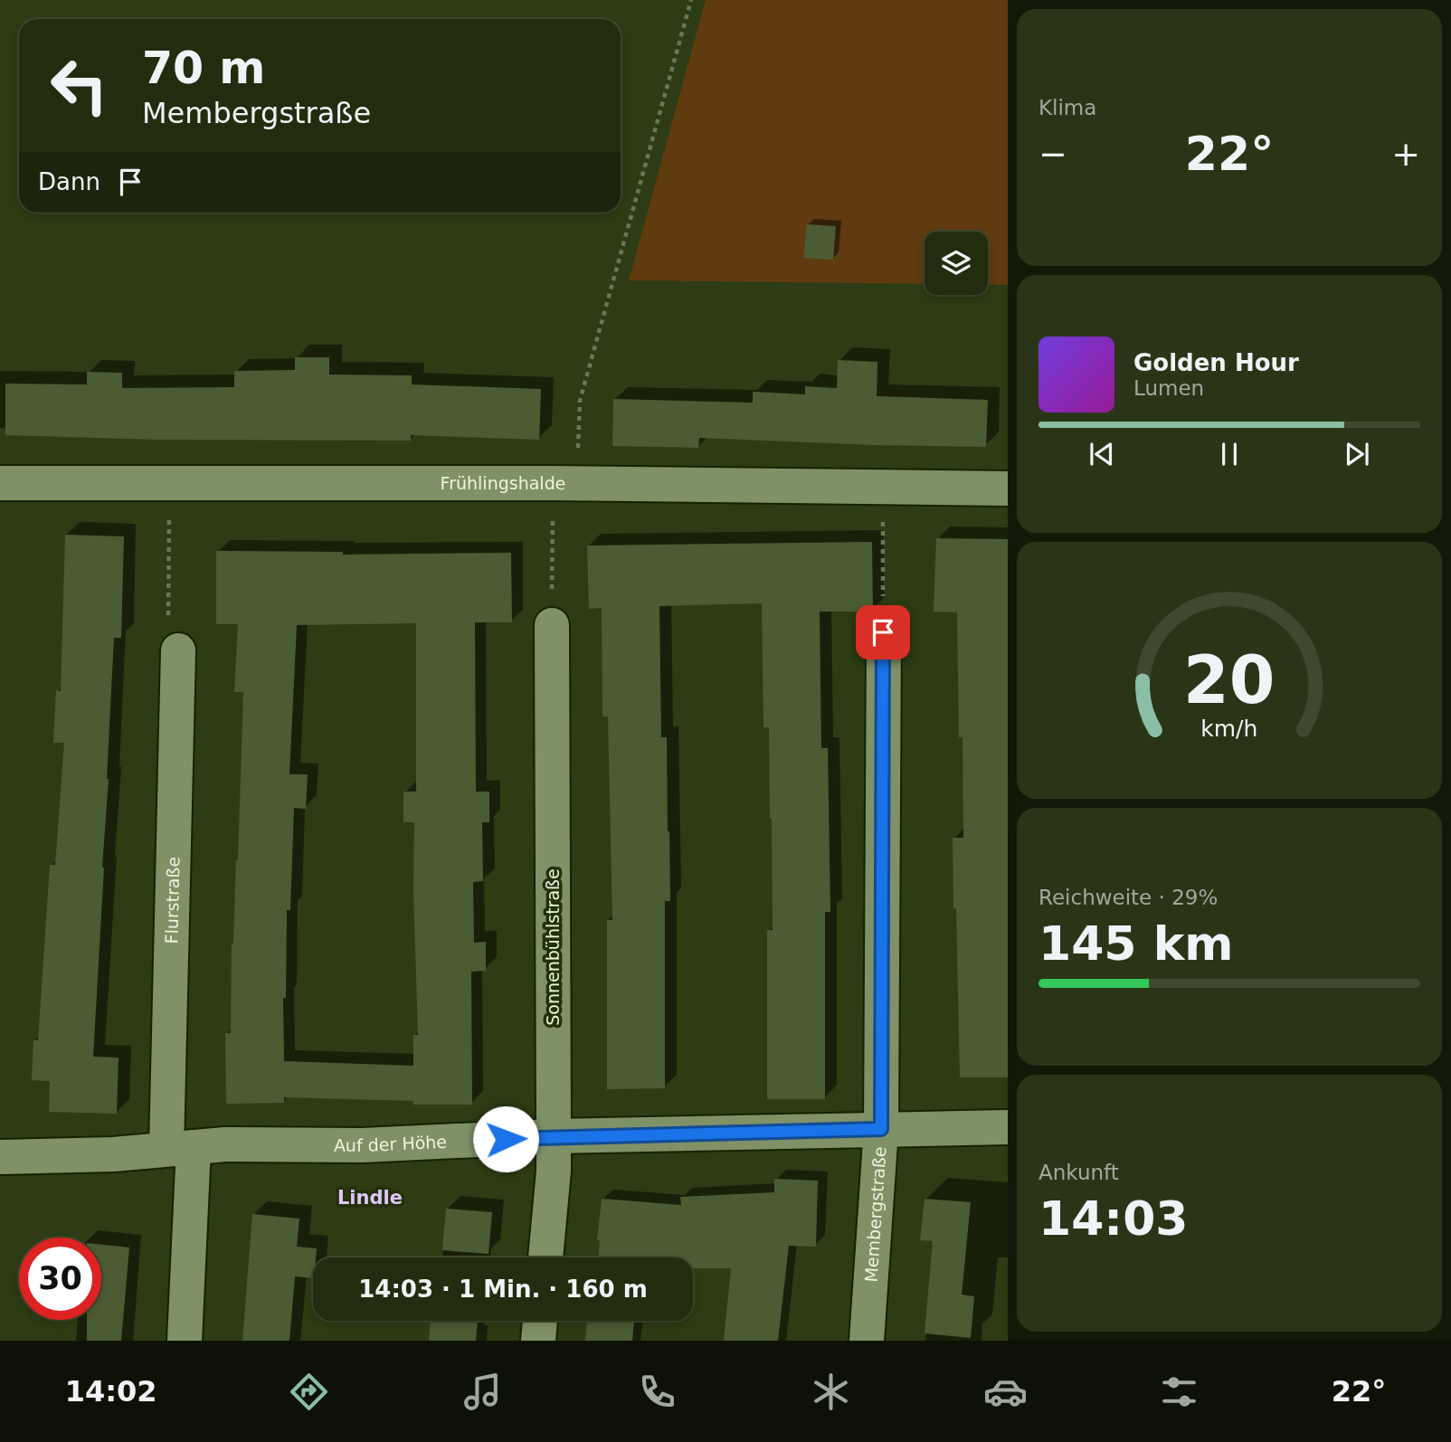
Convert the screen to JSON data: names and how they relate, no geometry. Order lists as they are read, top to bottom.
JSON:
{
  "streets": {
    "street": [
      "Frühlingshalde",
      "Flurstraße",
      "Sonnenbühlstraße",
      "Auf der Höhe",
      "Membergstraße"
    ]
  },
  "crossings": [
    ["Flurstraße", "Auf der Höhe"],
    ["Sonnenbühlstraße", "Auf der Höhe"],
    ["Auf der Höhe", "Membergstraße"]
  ],
  "districts": ["Lindle"],
  "page": {
    "tile": [
      "Klima",
      ["Reichweite · 29%", "145 km"],
      ["Ankunft", "14:03"]
    ],
    "turn": ["70 m", "Membergstraße"],
    "heat": ["−", "22°", "+"],
    "then": "Dann",
    "song": ["Golden Hour", "Lumen"],
    "limit": "30",
    "trip": "14:03 · 1 Min. · 160 m",
    "tabs": ["14:02", "22°"],
    "gauge": ["20", "km/h"]
  }
}
